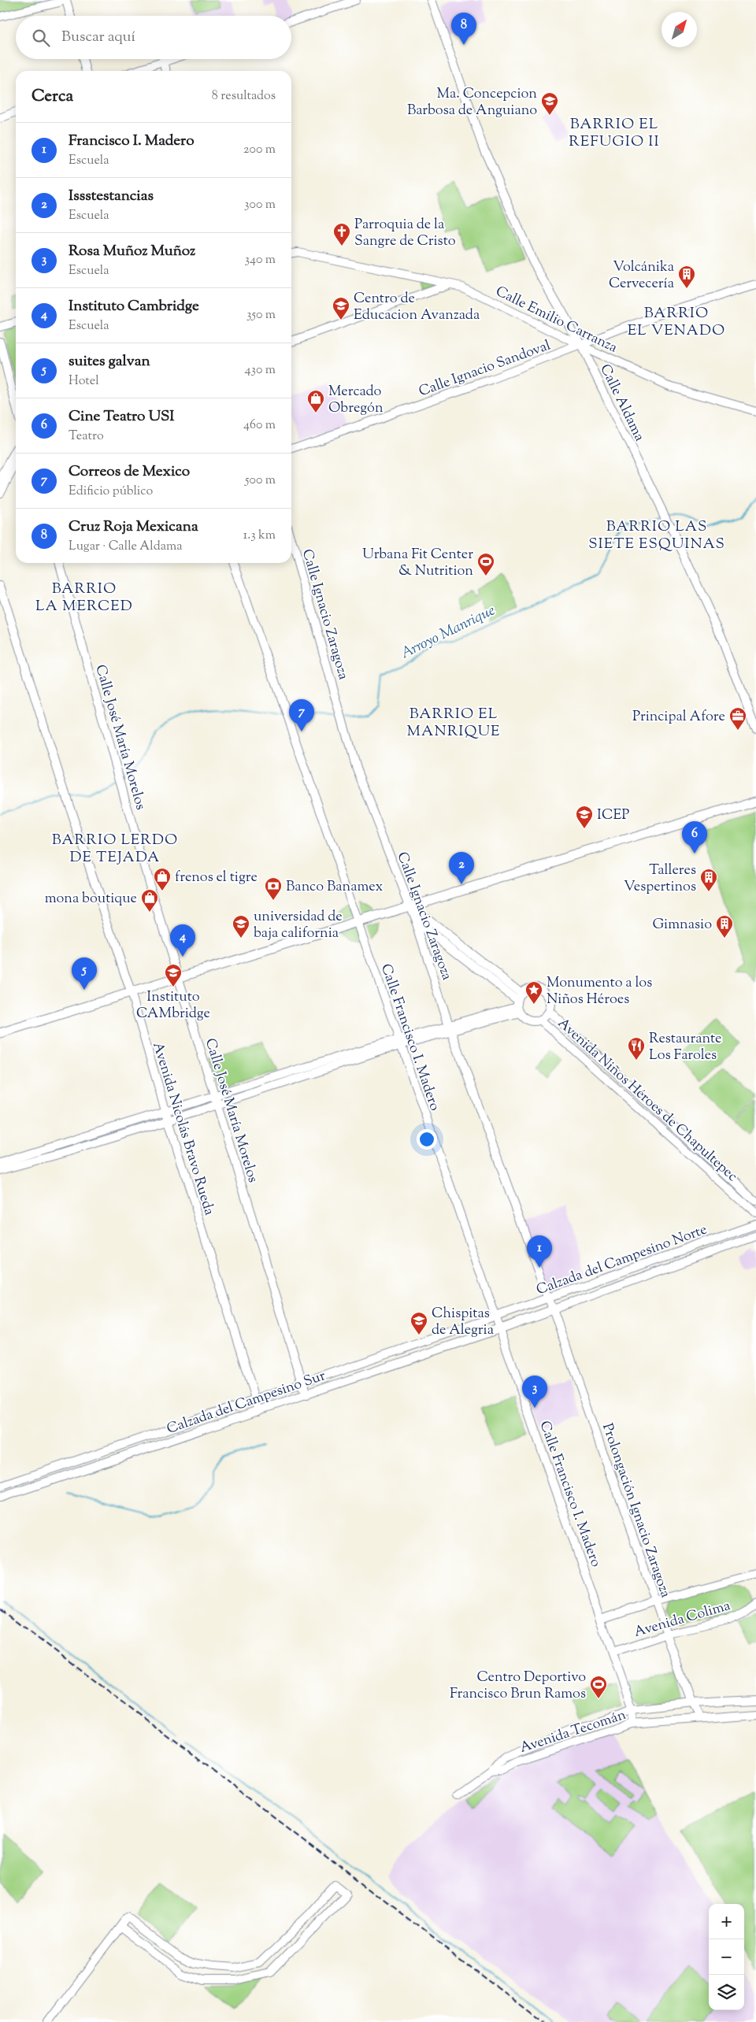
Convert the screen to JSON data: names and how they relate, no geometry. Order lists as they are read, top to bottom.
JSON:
{
  "streets": {
    "street": [
      "Calle Emilio Carranza",
      "Calle Ignacio Sandoval",
      "Calle Aldama",
      "Calle Ignacio Zaragoza",
      "Calle José María Morelos",
      "Calle Francisco I. Madero",
      "Avenida Niños Héroes de Chapultepec",
      "Avenida Nicolás Bravo Rueda",
      "Calzada del Campesino Norte",
      "Calzada del Campesino Sur",
      "Prolongación Ignacio Zaragoza",
      "Avenida Colima",
      "Avenida Tecomán"
    ]
  },
  "crossings": [
    ["Calle Emilio Carranza", "Calle Ignacio Sandoval"],
    ["Calle Emilio Carranza", "Calle Aldama"],
    ["Calle Ignacio Sandoval", "Calle Aldama"],
    ["Calle Ignacio Zaragoza", "Calzada del Campesino Norte"],
    ["Calle Ignacio Zaragoza", "Prolongación Ignacio Zaragoza"],
    ["Calle José María Morelos", "Calzada del Campesino Sur"],
    ["Calle Francisco I. Madero", "Calzada del Campesino Norte"],
    ["Calle Francisco I. Madero", "Calzada del Campesino Sur"],
    ["Calle Francisco I. Madero", "Avenida Colima"],
    ["Calle Francisco I. Madero", "Avenida Tecomán"],
    ["Avenida Nicolás Bravo Rueda", "Calzada del Campesino Sur"],
    ["Calzada del Campesino Norte", "Calzada del Campesino Sur"],
    ["Calzada del Campesino Norte", "Prolongación Ignacio Zaragoza"],
    ["Prolongación Ignacio Zaragoza", "Avenida Colima"],
    ["Prolongación Ignacio Zaragoza", "Avenida Tecomán"]
  ],
  "districts": [
    "BARRIO EL REFUGIO II",
    "BARRIO EL VENADO",
    "BARRIO LAS SIETE ESQUINAS",
    "BARRIO LA MERCED",
    "BARRIO EL MANRIQUE",
    "BARRIO LERDO DE TEJADA"
  ],
  "water": ["Arroyo Manrique"],
  "places": {
    "school or university": [
      "Ma. Concepcion Barbosa de Anguiano",
      "Centro de Educacion Avanzada",
      "ICEP",
      "universidad de baja california",
      "Instituto CAMbridge",
      "Chispitas de Alegria"
    ],
    "church": ["Parroquia de la Sangre de Cristo"],
    "building": ["Volcánika Cervecería", "Talleres Vespertinos", "Gimnasio"],
    "shop": ["Mercado Obregón", "frenos el tigre", "mona boutique"],
    "sports": ["Urbana Fit Center & Nutrition", "Centro Deportivo Francisco Brun Ramos"],
    "office": ["Principal Afore"],
    "bank": ["Banco Banamex"],
    "place": ["Monumento a los Niños Héroes"],
    "restaurant": ["Restaurante Los Faroles"]
  },
  "north": "top right",
  "page": {
    "pins": [
      "8",
      "7",
      "6",
      "2",
      "4",
      "5",
      "1",
      "3"
    ],
    "search": "Buscar aquí",
    "heading": ["Cerca", "8 resultados"],
    "list": [
      {
        "mark": "1",
        "name": "Francisco I. Madero",
        "note": "Escuela",
        "value": "200 m"
      },
      {
        "mark": "2",
        "name": "Issstestancias",
        "note": "Escuela",
        "value": "300 m"
      },
      {
        "mark": "3",
        "name": "Rosa Muñoz Muñoz",
        "note": "Escuela",
        "value": "340 m"
      },
      {
        "mark": "4",
        "name": "Instituto Cambridge",
        "note": "Escuela",
        "value": "350 m"
      },
      {
        "mark": "5",
        "name": "suites galvan",
        "note": "Hotel",
        "value": "430 m"
      },
      {
        "mark": "6",
        "name": "Cine Teatro USI",
        "note": "Teatro",
        "value": "460 m"
      },
      {
        "mark": "7",
        "name": "Correos de Mexico",
        "note": "Edificio público",
        "value": "500 m"
      },
      {
        "mark": "8",
        "name": "Cruz Roja Mexicana",
        "note": "Lugar · Calle Aldama",
        "value": "1.3 km"
      }
    ],
    "map_buttons": ["+", "−"]
  }
}
